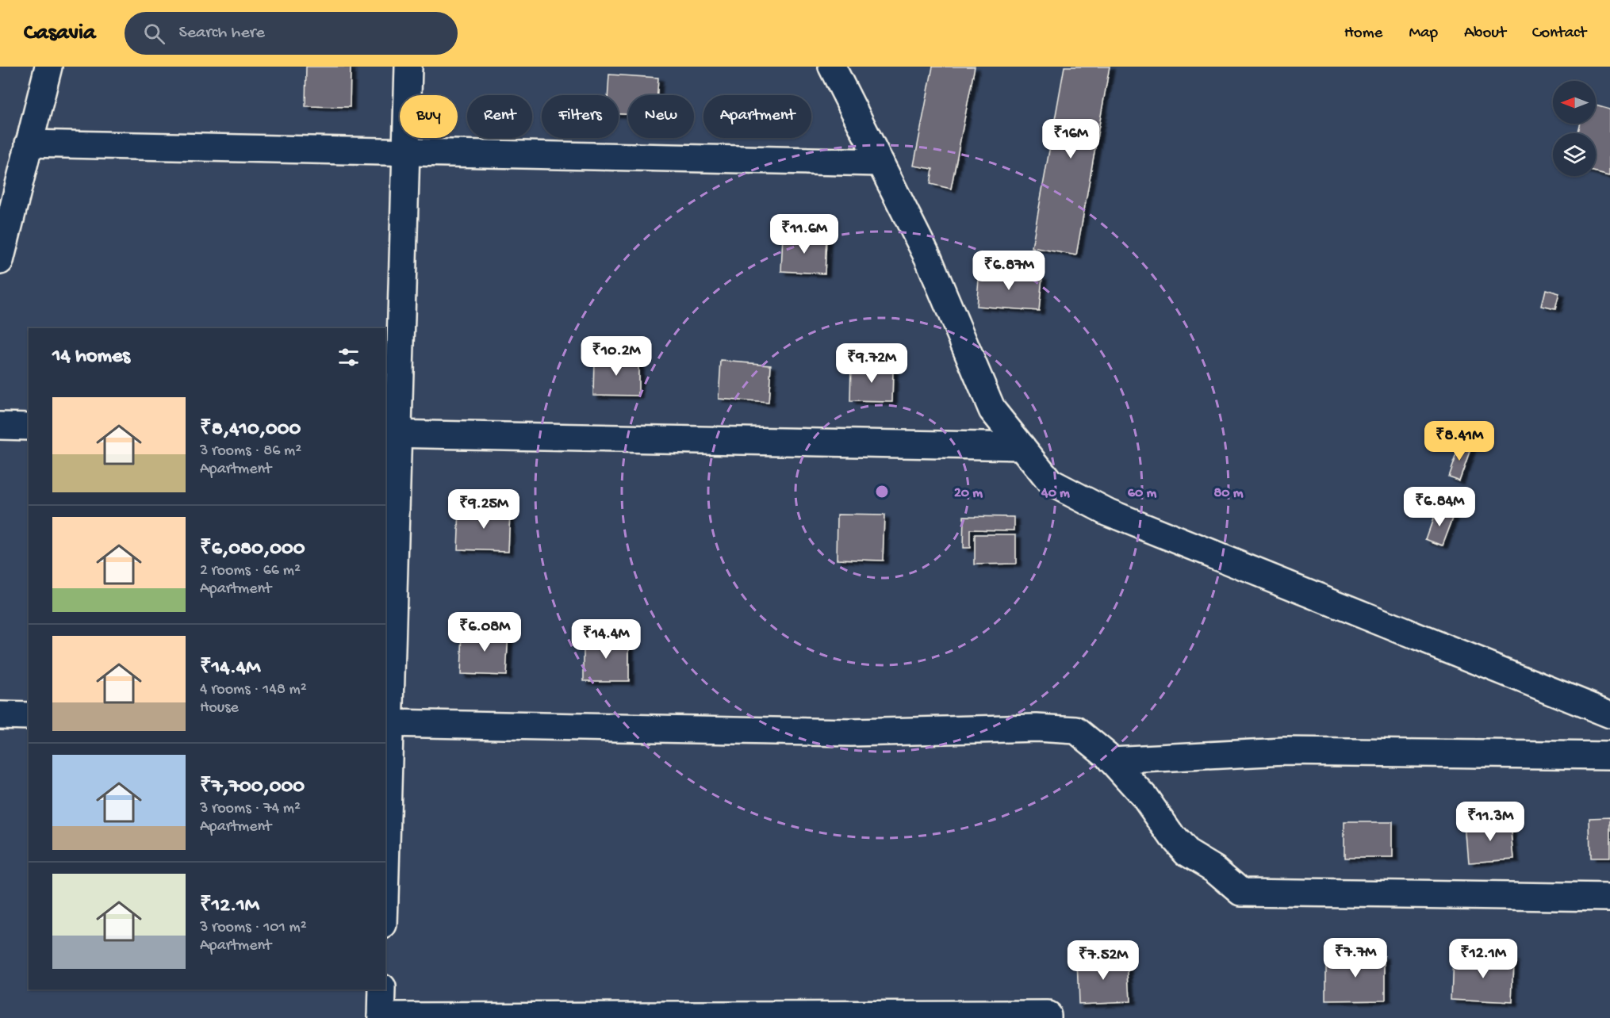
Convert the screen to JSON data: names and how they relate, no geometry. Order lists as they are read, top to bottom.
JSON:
{
  "north": "left",
  "page": {
    "header": "Casavia",
    "search": "Search here",
    "nav": [
      "Home",
      "Map",
      "About",
      "Contact"
    ],
    "chip": [
      "Buy",
      "Rent",
      "Filters",
      "New",
      "Apartment"
    ],
    "price": [
      "₹16M",
      "₹11.6M",
      "₹6.87M",
      "₹10.2M",
      "₹9.72M",
      "₹8.41M",
      "₹6.84M",
      "₹9.25M",
      "₹6.08M",
      "₹14.4M",
      "₹11.3M",
      "₹7.7M",
      "₹12.1M",
      "₹7.52M"
    ],
    "heading": "14 homes",
    "list": [
      {
        "name": "₹8,410,000",
        "note": "3 rooms · 86 m² · Apartment"
      },
      {
        "name": "₹6,080,000",
        "note": "2 rooms · 66 m² · Apartment"
      },
      {
        "name": "₹14.4M",
        "note": "4 rooms · 148 m² · House"
      },
      {
        "name": "₹7,700,000",
        "note": "3 rooms · 74 m² · Apartment"
      },
      {
        "name": "₹12.1M",
        "note": "3 rooms · 101 m² · Apartment"
      }
    ]
  },
  "rings": [
    "20 m",
    "40 m",
    "60 m",
    "80 m"
  ]
}
